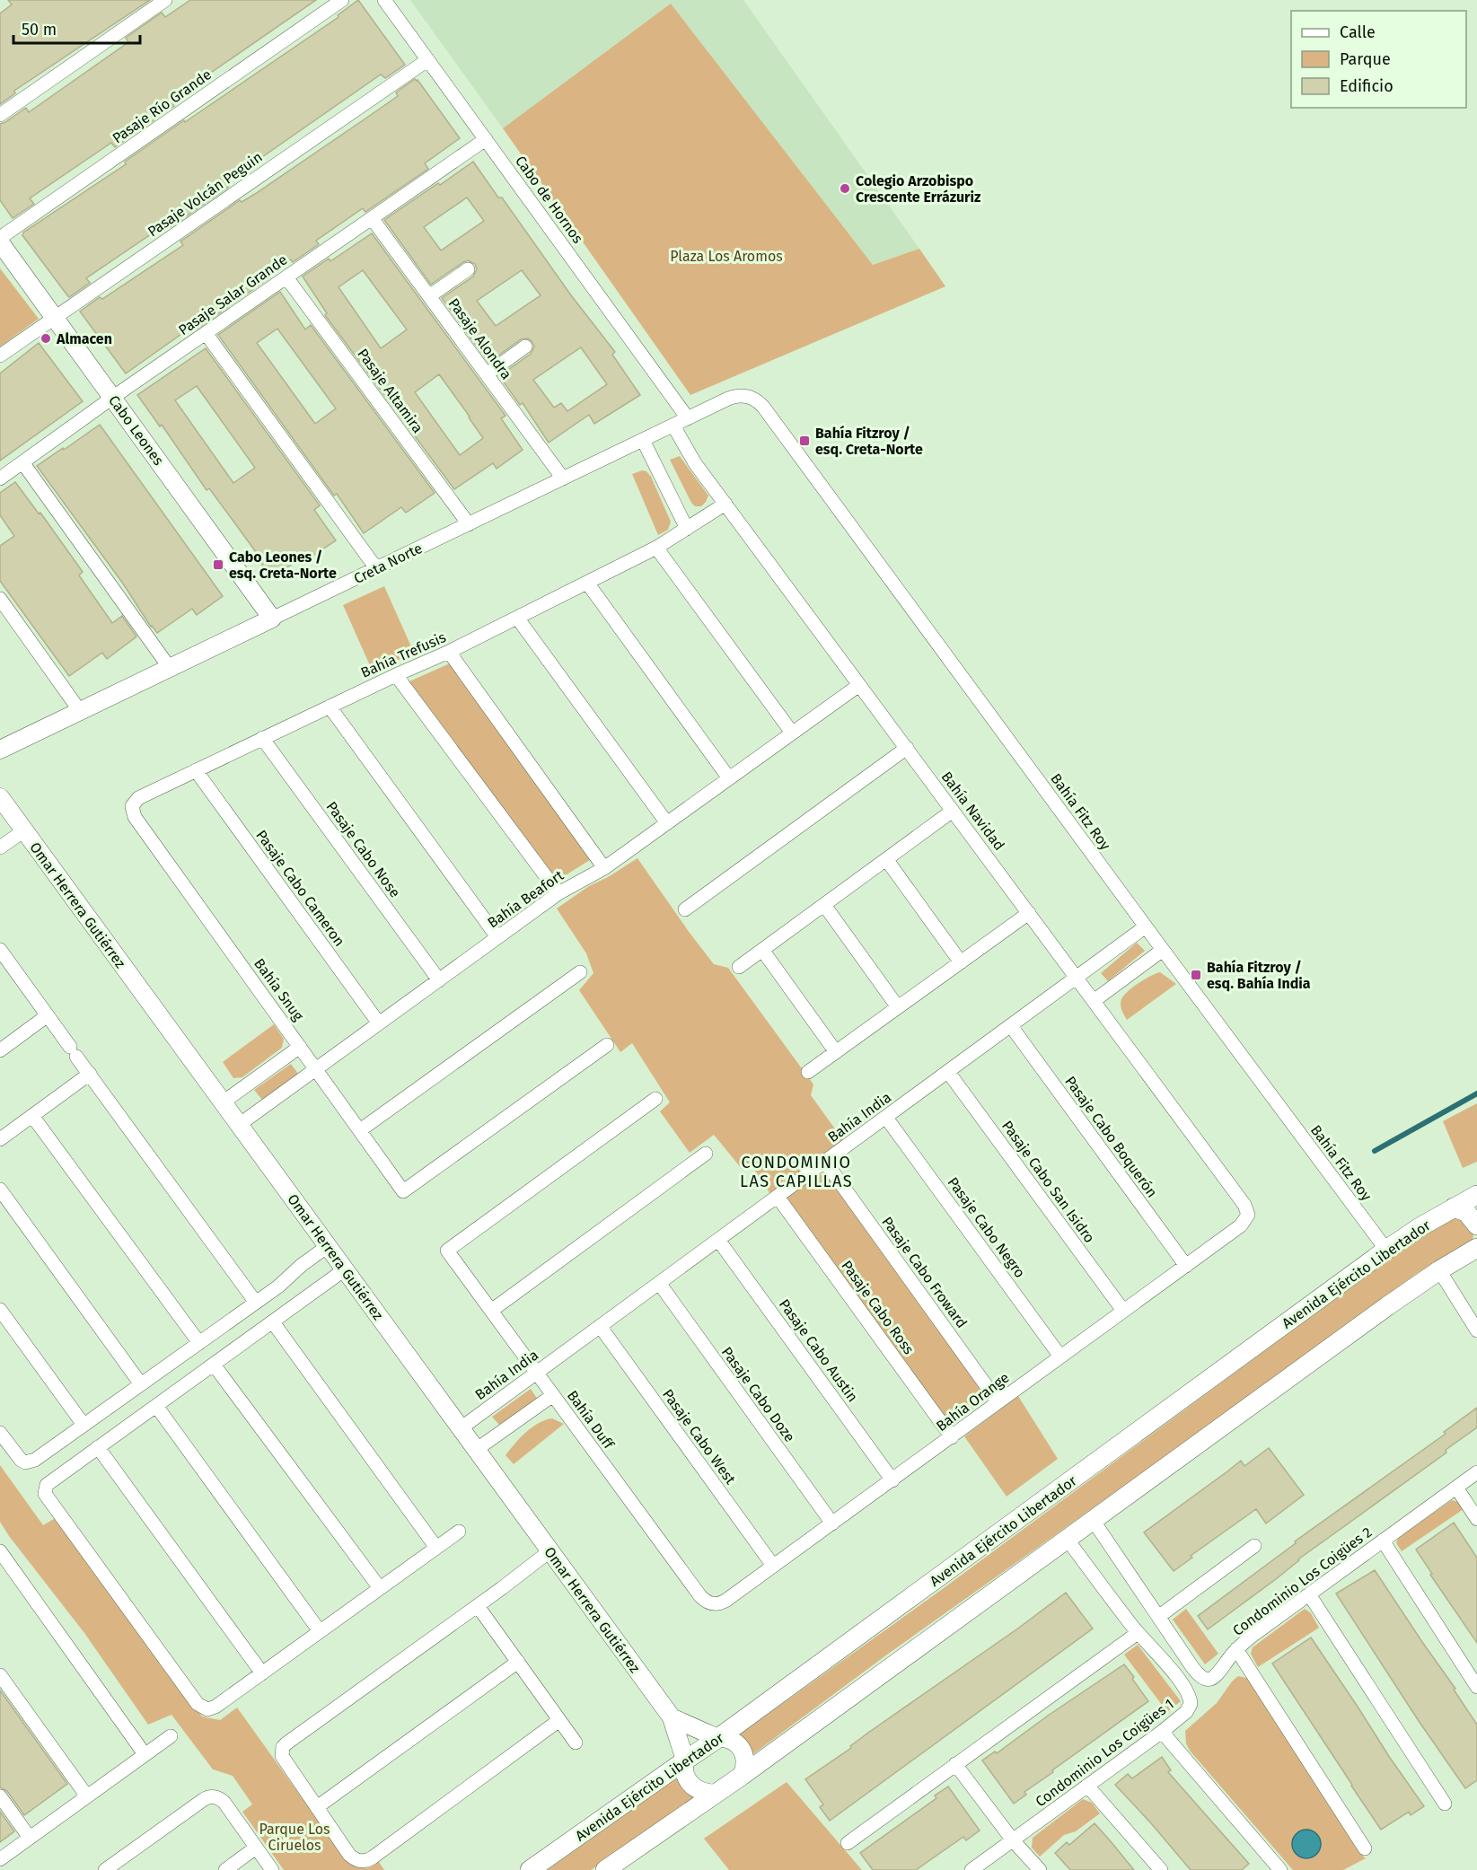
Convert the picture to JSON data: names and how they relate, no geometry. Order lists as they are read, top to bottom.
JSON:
{
  "streets": {
    "main road": ["Avenida Ejército Libertador"],
    "street": [
      "Pasaje Río Grande",
      "Pasaje Volcán Peguin",
      "Cabo de Hornos",
      "Pasaje Salar Grande",
      "Pasaje Alondra",
      "Pasaje Altamira",
      "Cabo Leones",
      "Creta Norte",
      "Bahía Trefusis",
      "Bahía Navidad",
      "Bahía Fitz Roy",
      "Pasaje Cabo Nose",
      "Pasaje Cabo Cameron",
      "Bahía Beafort",
      "Omar Herrera Gutiérrez",
      "Bahía Snug",
      "Bahía India",
      "Pasaje Cabo Boquerón",
      "Pasaje Cabo San Isidro",
      "Pasaje Cabo Negro",
      "Pasaje Cabo Froward",
      "Pasaje Cabo Ross",
      "Pasaje Cabo Austin",
      "Pasaje Cabo Doze",
      "Bahía Orange",
      "Bahía Duff",
      "Pasaje Cabo West",
      "Condominio Los Coigües 2",
      "Condominio Los Coigües 1"
    ]
  },
  "crossings": [
    ["Pasaje Volcán Peguin", "Cabo de Hornos"],
    ["Pasaje Volcán Peguin", "Cabo Leones"],
    ["Cabo de Hornos", "Pasaje Salar Grande"],
    ["Cabo de Hornos", "Creta Norte"],
    ["Pasaje Salar Grande", "Pasaje Alondra"],
    ["Pasaje Salar Grande", "Pasaje Altamira"],
    ["Pasaje Salar Grande", "Cabo Leones"],
    ["Pasaje Alondra", "Creta Norte"],
    ["Pasaje Altamira", "Creta Norte"],
    ["Cabo Leones", "Creta Norte"],
    ["Creta Norte", "Bahía Navidad"],
    ["Creta Norte", "Bahía Fitz Roy"],
    ["Bahía Trefusis", "Bahía Navidad"],
    ["Bahía Trefusis", "Pasaje Cabo Nose"],
    ["Bahía Trefusis", "Pasaje Cabo Cameron"],
    ["Bahía Trefusis", "Bahía Snug"],
    ["Bahía Navidad", "Bahía Beafort"],
    ["Bahía Navidad", "Bahía India"],
    ["Bahía Navidad", "Bahía Orange"],
    ["Bahía Fitz Roy", "Bahía India"],
    ["Bahía Fitz Roy", "Avenida Ejército Libertador"],
    ["Pasaje Cabo Nose", "Bahía Beafort"],
    ["Pasaje Cabo Cameron", "Bahía Beafort"],
    ["Bahía Beafort", "Omar Herrera Gutiérrez"],
    ["Bahía Beafort", "Bahía Snug"],
    ["Omar Herrera Gutiérrez", "Bahía India"],
    ["Omar Herrera Gutiérrez", "Avenida Ejército Libertador"],
    ["Bahía India", "Pasaje Cabo Boquerón"],
    ["Bahía India", "Pasaje Cabo San Isidro"],
    ["Bahía India", "Pasaje Cabo Negro"],
    ["Bahía India", "Pasaje Cabo Froward"],
    ["Bahía India", "Pasaje Cabo Ross"],
    ["Bahía India", "Pasaje Cabo Austin"],
    ["Bahía India", "Pasaje Cabo Doze"],
    ["Bahía India", "Bahía Duff"],
    ["Bahía India", "Pasaje Cabo West"],
    ["Pasaje Cabo Boquerón", "Bahía Orange"],
    ["Pasaje Cabo San Isidro", "Bahía Orange"],
    ["Pasaje Cabo Negro", "Bahía Orange"],
    ["Pasaje Cabo Froward", "Bahía Orange"],
    ["Pasaje Cabo Ross", "Bahía Orange"],
    ["Pasaje Cabo Austin", "Bahía Orange"],
    ["Pasaje Cabo Doze", "Bahía Orange"],
    ["Bahía Orange", "Bahía Duff"],
    ["Bahía Orange", "Pasaje Cabo West"]
  ],
  "districts": ["CONDOMINIO LAS CAPILLAS"],
  "parks": ["Plaza Los Aromos", "Parque Los Ciruelos"],
  "places": {
    "other": ["Colegio Arzobispo Crescente Errázuriz", "Almacen"],
    "transit": ["Bahía Fitzroy / esq. Creta-Norte", "Cabo Leones / esq. Creta-Norte", "Bahía Fitzroy / esq. Bahía India"]
  },
  "legend": ["Calle", "Parque", "Edificio"],
  "scale_bar": "50 m"
}
